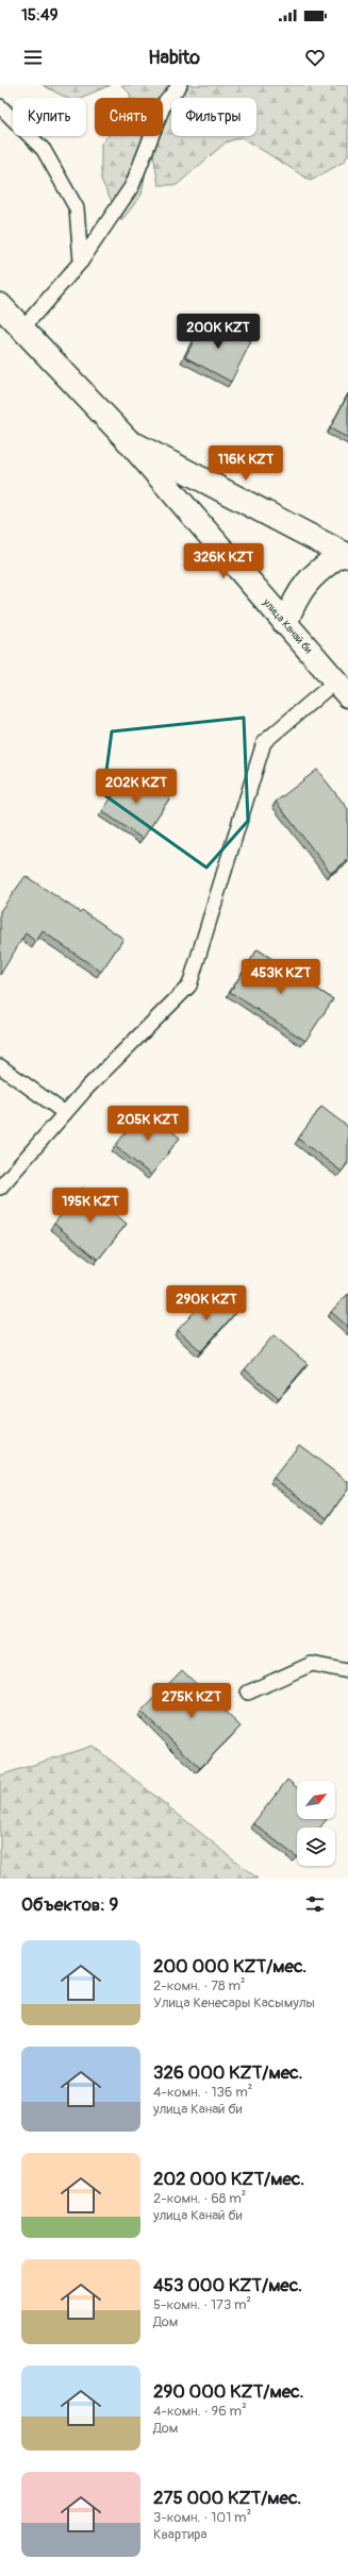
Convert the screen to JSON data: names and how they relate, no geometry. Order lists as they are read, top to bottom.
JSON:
{
  "streets": {
    "main road": ["улица Канай би"]
  },
  "north": "top right",
  "page": {
    "status": "15:49",
    "header": "Habito",
    "chip": ["Купить", "Снять", "Фильтры"],
    "price": [
      "200K KZT",
      "116K KZT",
      "326K KZT",
      "202K KZT",
      "453K KZT",
      "205K KZT",
      "195K KZT",
      "290K KZT",
      "275K KZT"
    ],
    "heading": "Объектов: 9",
    "list": [
      {
        "name": "200 000 KZT/мес.",
        "note": "2-комн. · 78 m² · Улица Кенесары Касымулы"
      },
      {
        "name": "326 000 KZT/мес.",
        "note": "4-комн. · 136 m² · улица Канай би"
      },
      {
        "name": "202 000 KZT/мес.",
        "note": "2-комн. · 68 m² · улица Канай би"
      },
      {
        "name": "453 000 KZT/мес.",
        "note": "5-комн. · 173 m² · Дом"
      },
      {
        "name": "290 000 KZT/мес.",
        "note": "4-комн. · 96 m² · Дом"
      },
      {
        "name": "275 000 KZT/мес.",
        "note": "3-комн. · 101 m² · Квартира"
      }
    ]
  }
}
